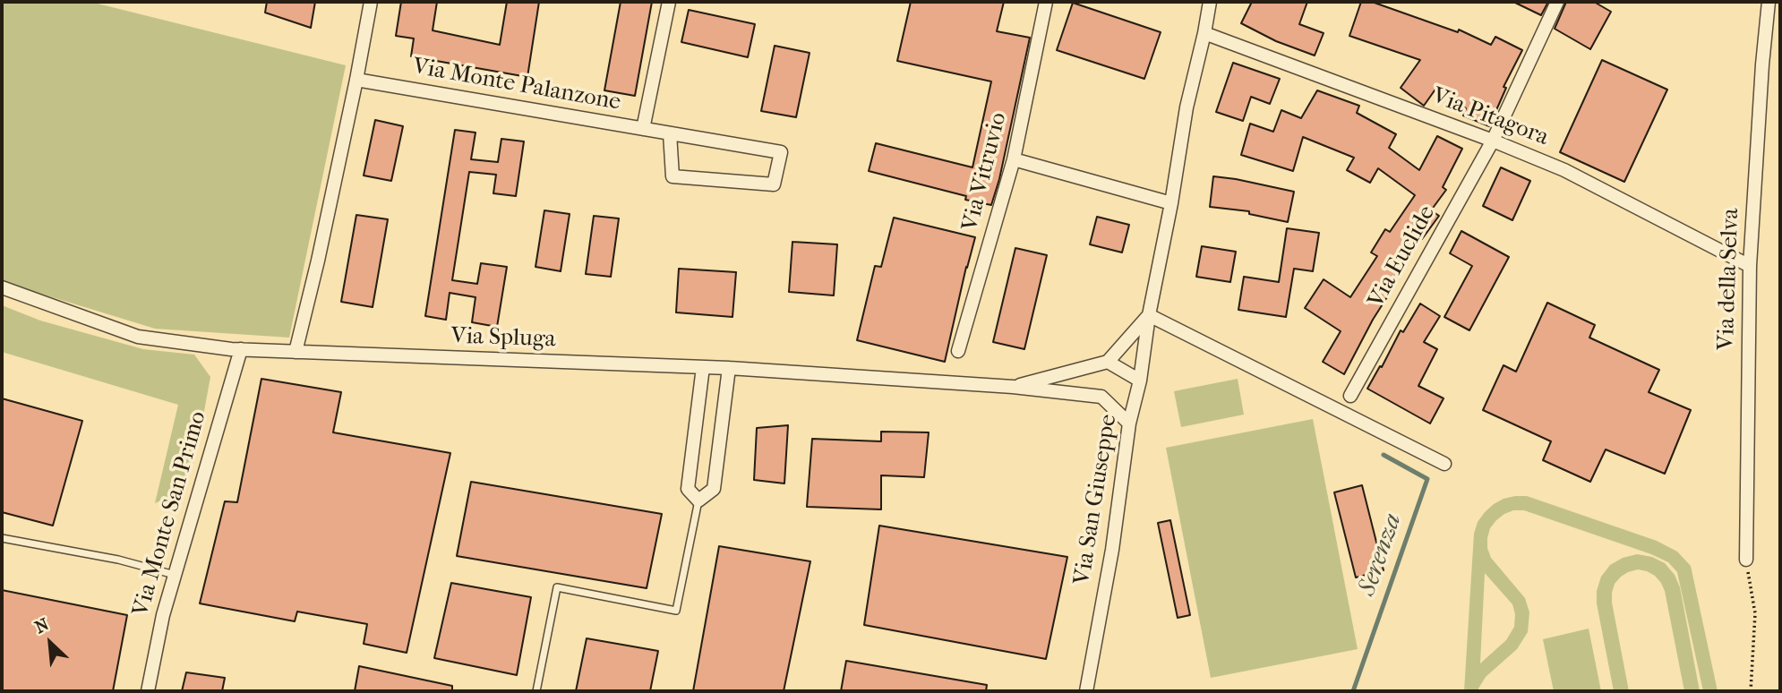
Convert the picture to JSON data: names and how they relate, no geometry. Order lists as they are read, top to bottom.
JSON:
{
  "streets": {
    "street": [
      "Via Monte Palanzone",
      "Via Pitagora",
      "Via Vitruvio",
      "Via Euclide",
      "Via della Selva",
      "Via Spluga",
      "Via San Giuseppe",
      "Via Monte San Primo"
    ]
  },
  "crossings": [
    ["Via Pitagora", "Via Euclide"],
    ["Via Pitagora", "Via della Selva"],
    ["Via Pitagora", "Via San Giuseppe"],
    ["Via Spluga", "Via San Giuseppe"],
    ["Via Spluga", "Via Monte San Primo"]
  ],
  "water": ["Serenza"],
  "north": "top left"
}
